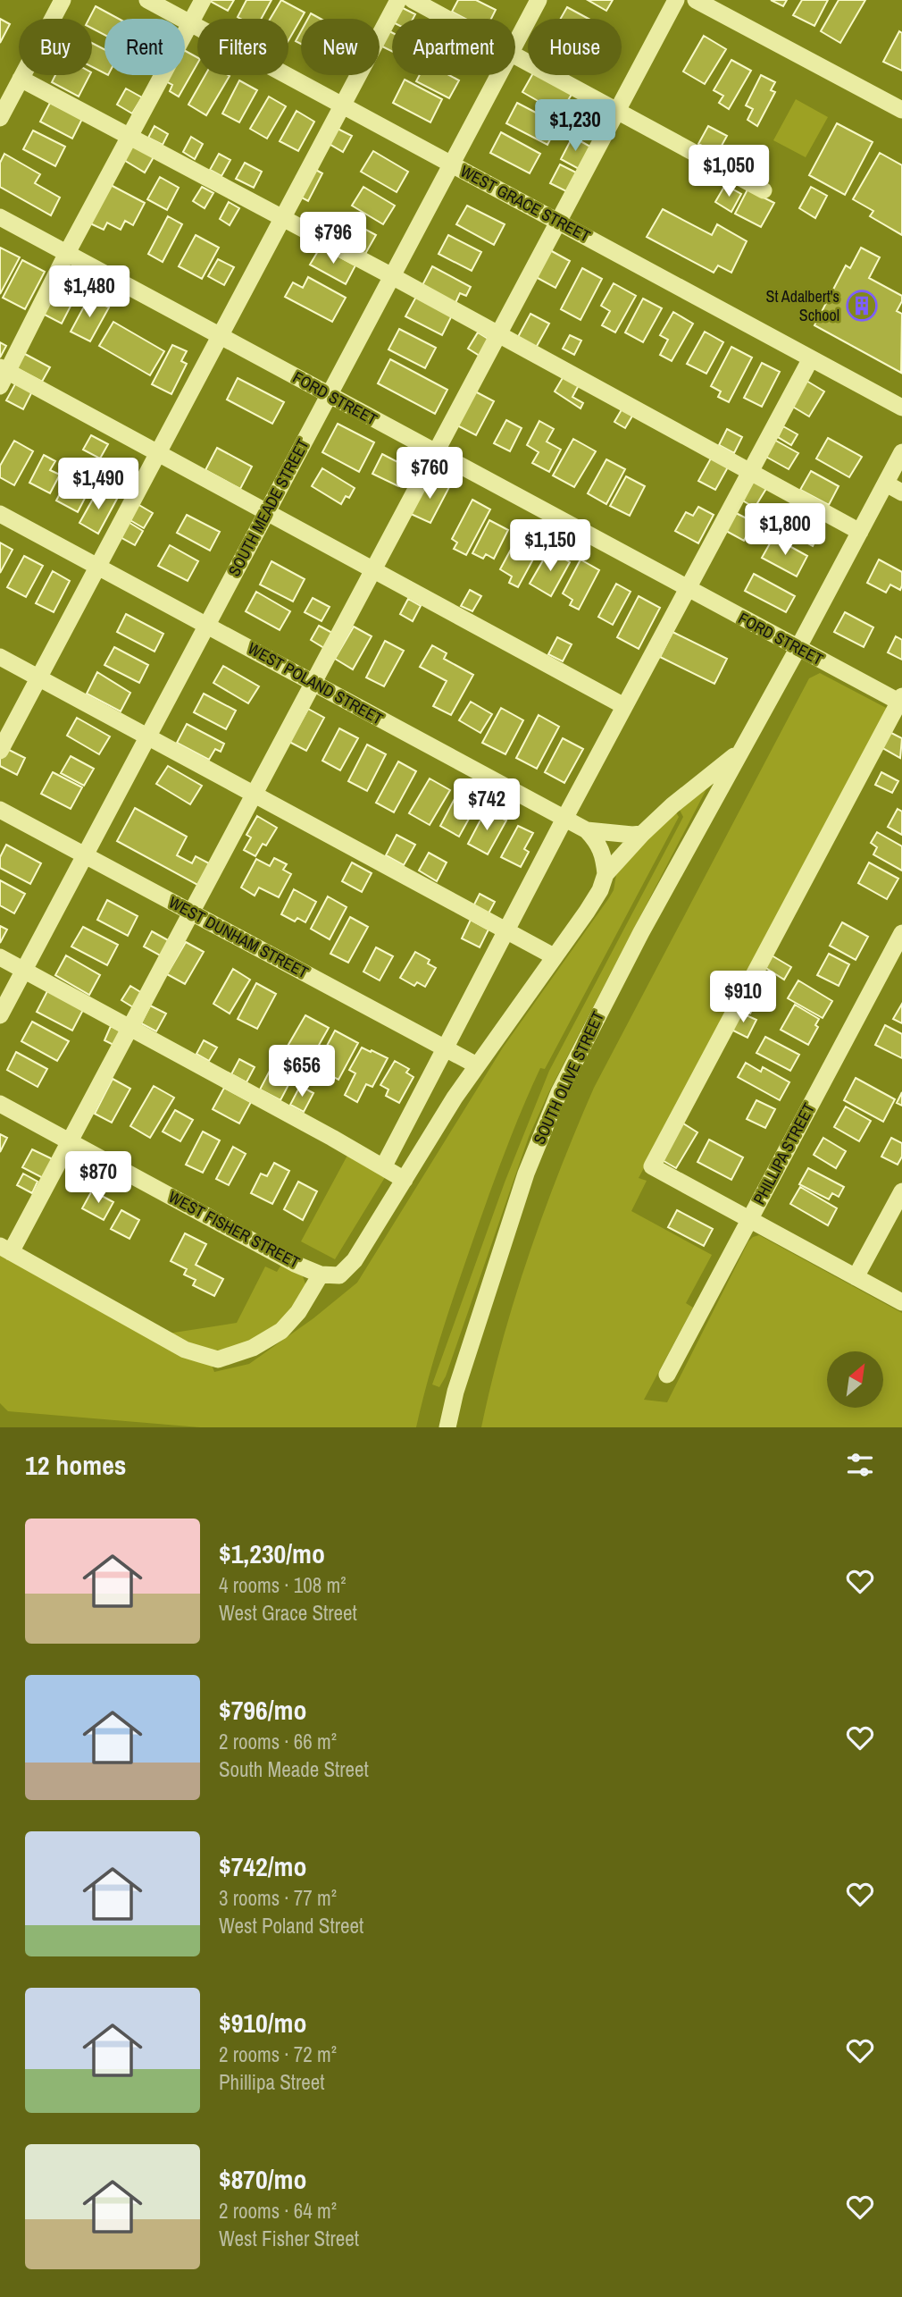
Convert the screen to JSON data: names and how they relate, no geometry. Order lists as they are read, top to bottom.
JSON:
{
  "streets": {
    "street": [
      "WEST GRACE STREET",
      "FORD STREET",
      "SOUTH MEADE STREET",
      "WEST POLAND STREET",
      "WEST DUNHAM STREET",
      "SOUTH OLIVE STREET",
      "PHILLIPA STREET",
      "WEST FISHER STREET"
    ]
  },
  "crossings": [
    ["WEST GRACE STREET", "SOUTH MEADE STREET"],
    ["FORD STREET", "SOUTH MEADE STREET"],
    ["FORD STREET", "SOUTH OLIVE STREET"],
    ["SOUTH MEADE STREET", "WEST POLAND STREET"],
    ["SOUTH MEADE STREET", "WEST DUNHAM STREET"],
    ["WEST DUNHAM STREET", "SOUTH OLIVE STREET"],
    ["SOUTH OLIVE STREET", "WEST FISHER STREET"]
  ],
  "places": {
    "building": ["St Adalbert's School"]
  },
  "north": "top right",
  "page": {
    "chip": [
      "Buy",
      "Rent",
      "Filters",
      "New",
      "Apartment",
      "House"
    ],
    "price": [
      "$1,230",
      "$1,050",
      "$796",
      "$1,480",
      "$760",
      "$1,490",
      "$1,800",
      "$1,150",
      "$742",
      "$910",
      "$656",
      "$870"
    ],
    "heading": "12 homes",
    "list": [
      {
        "name": "$1,230/mo",
        "note": "4 rooms · 108 m² · West Grace Street"
      },
      {
        "name": "$796/mo",
        "note": "2 rooms · 66 m² · South Meade Street"
      },
      {
        "name": "$742/mo",
        "note": "3 rooms · 77 m² · West Poland Street"
      },
      {
        "name": "$910/mo",
        "note": "2 rooms · 72 m² · Phillipa Street"
      },
      {
        "name": "$870/mo",
        "note": "2 rooms · 64 m² · West Fisher Street"
      }
    ]
  }
}
